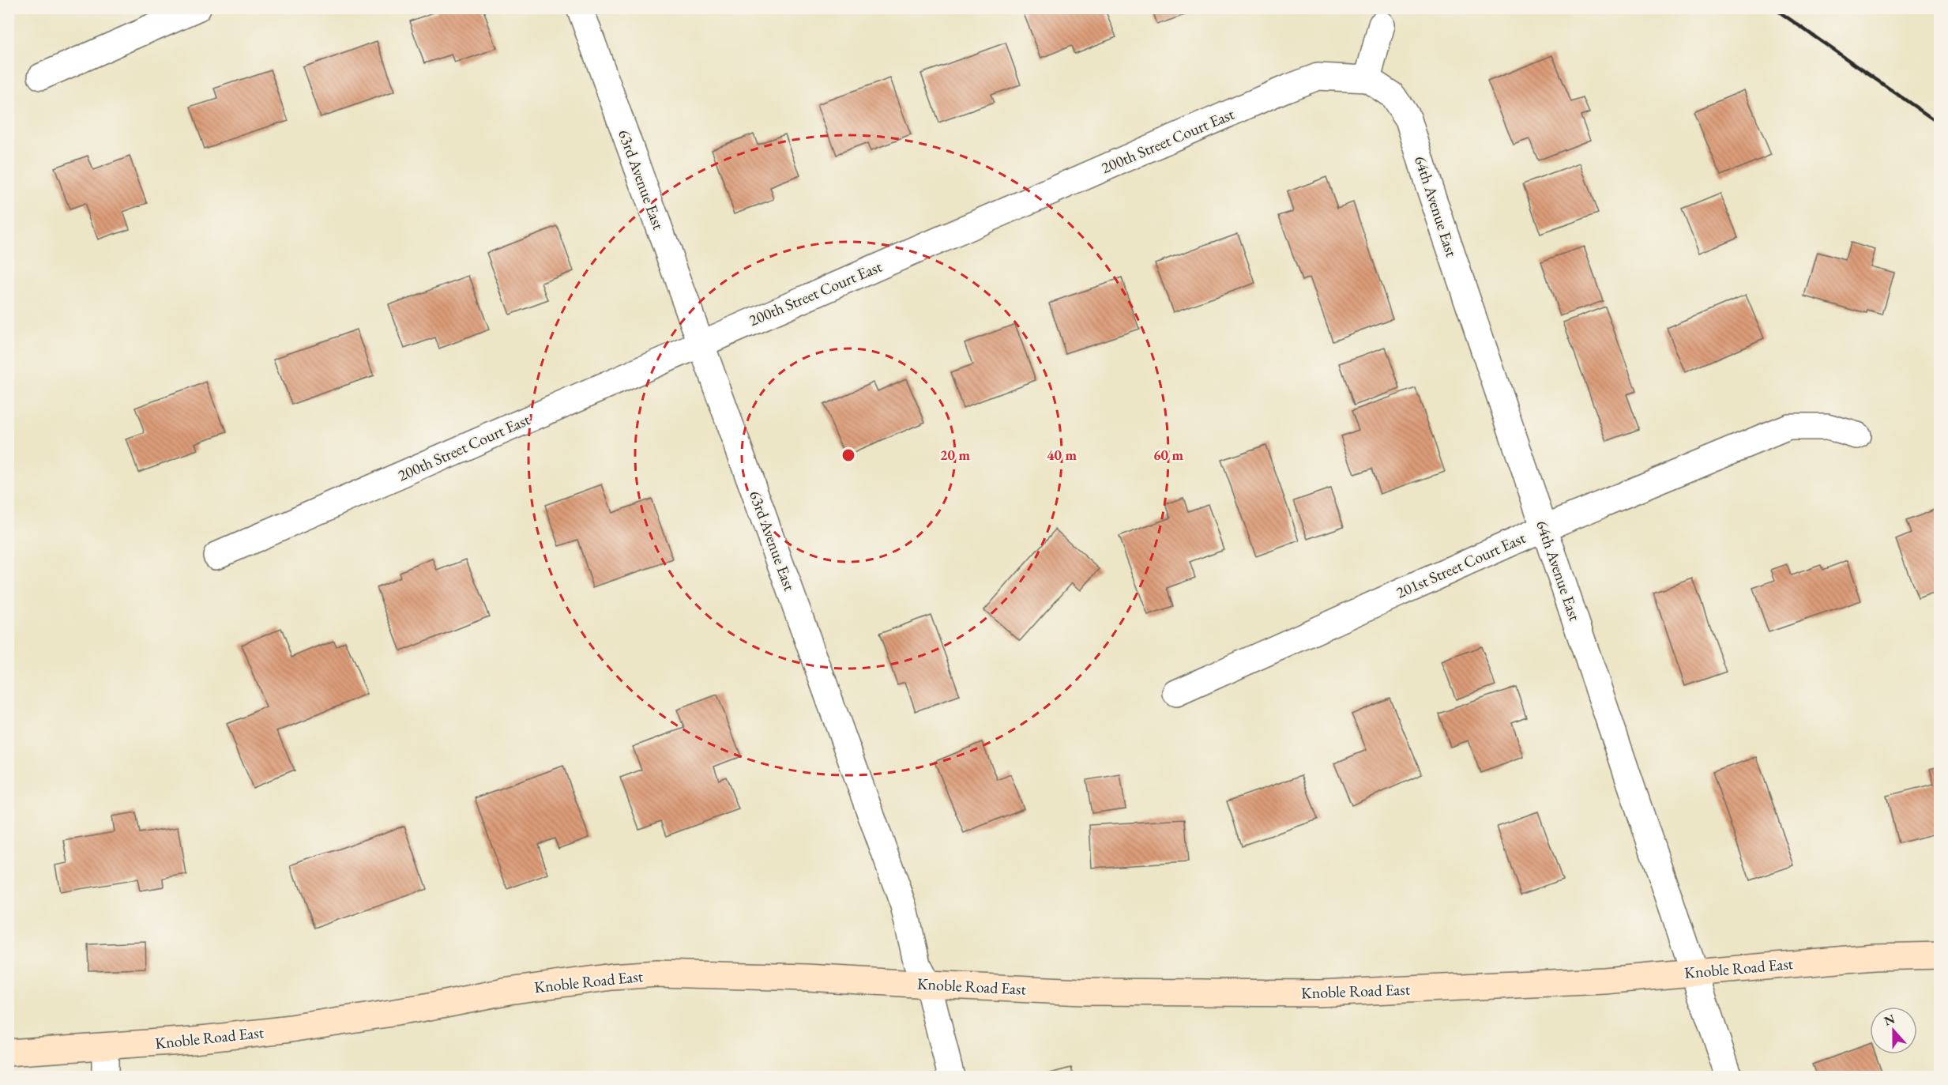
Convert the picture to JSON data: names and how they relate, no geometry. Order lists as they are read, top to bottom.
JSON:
{
  "streets": {
    "street": [
      "200th Street Court East",
      "63rd Avenue East",
      "64th Avenue East",
      "201st Street Court East",
      "Knoble Road East"
    ]
  },
  "crossings": [
    ["200th Street Court East", "63rd Avenue East"],
    ["200th Street Court East", "64th Avenue East"],
    ["63rd Avenue East", "Knoble Road East"],
    ["64th Avenue East", "201st Street Court East"],
    ["64th Avenue East", "Knoble Road East"]
  ],
  "north": "top",
  "rings": ["20 m", "40 m", "60 m"]
}
